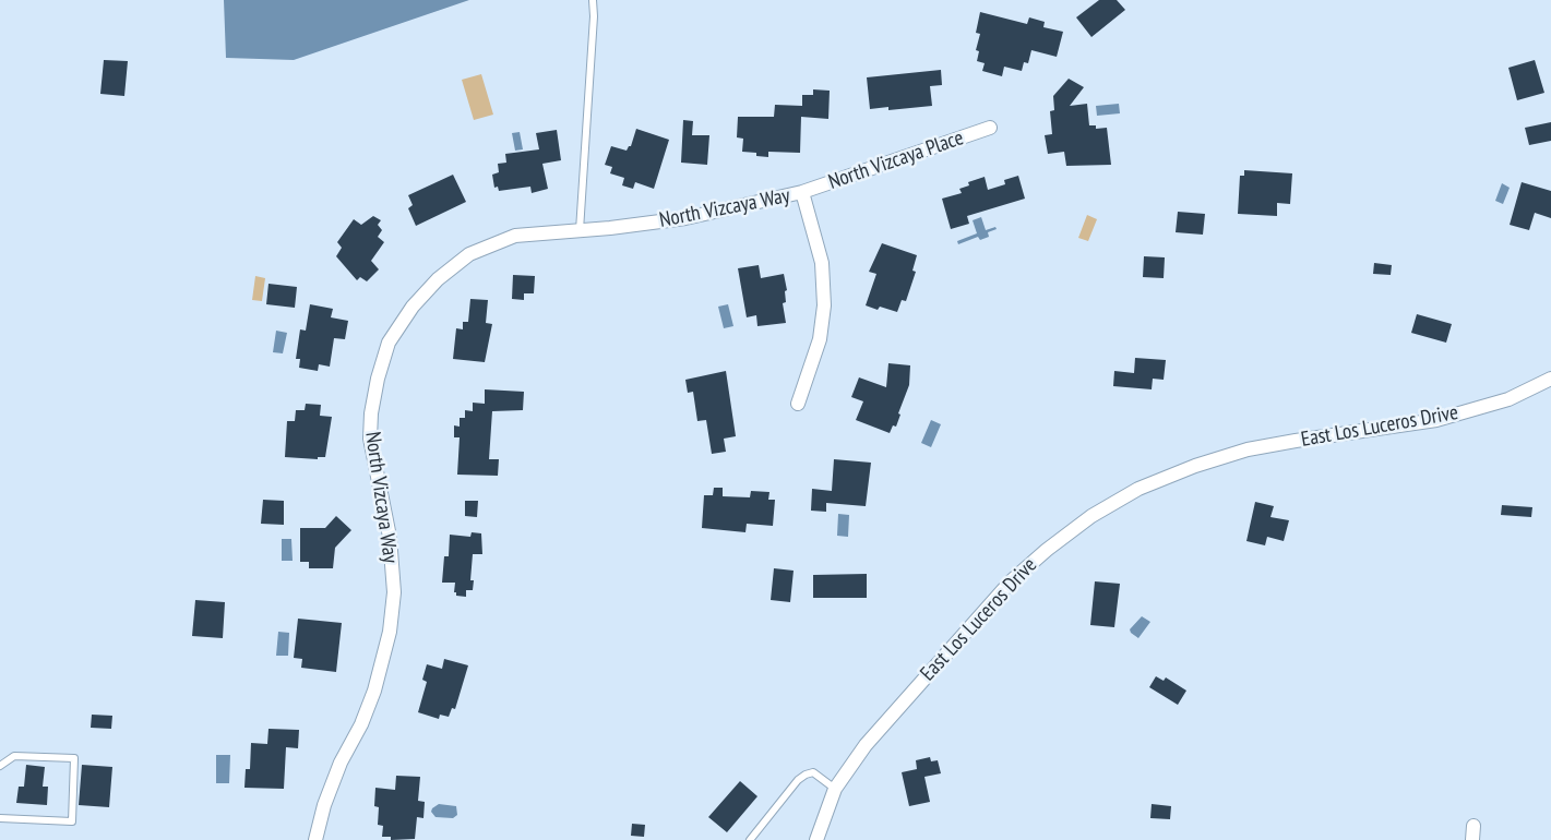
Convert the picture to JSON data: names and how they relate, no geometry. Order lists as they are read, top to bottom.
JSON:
{
  "streets": {
    "street": ["North Vizcaya Place", "North Vizcaya Way", "East Los Luceros Drive"]
  },
  "crossings": [
    ["North Vizcaya Place", "North Vizcaya Way"]
  ]
}
